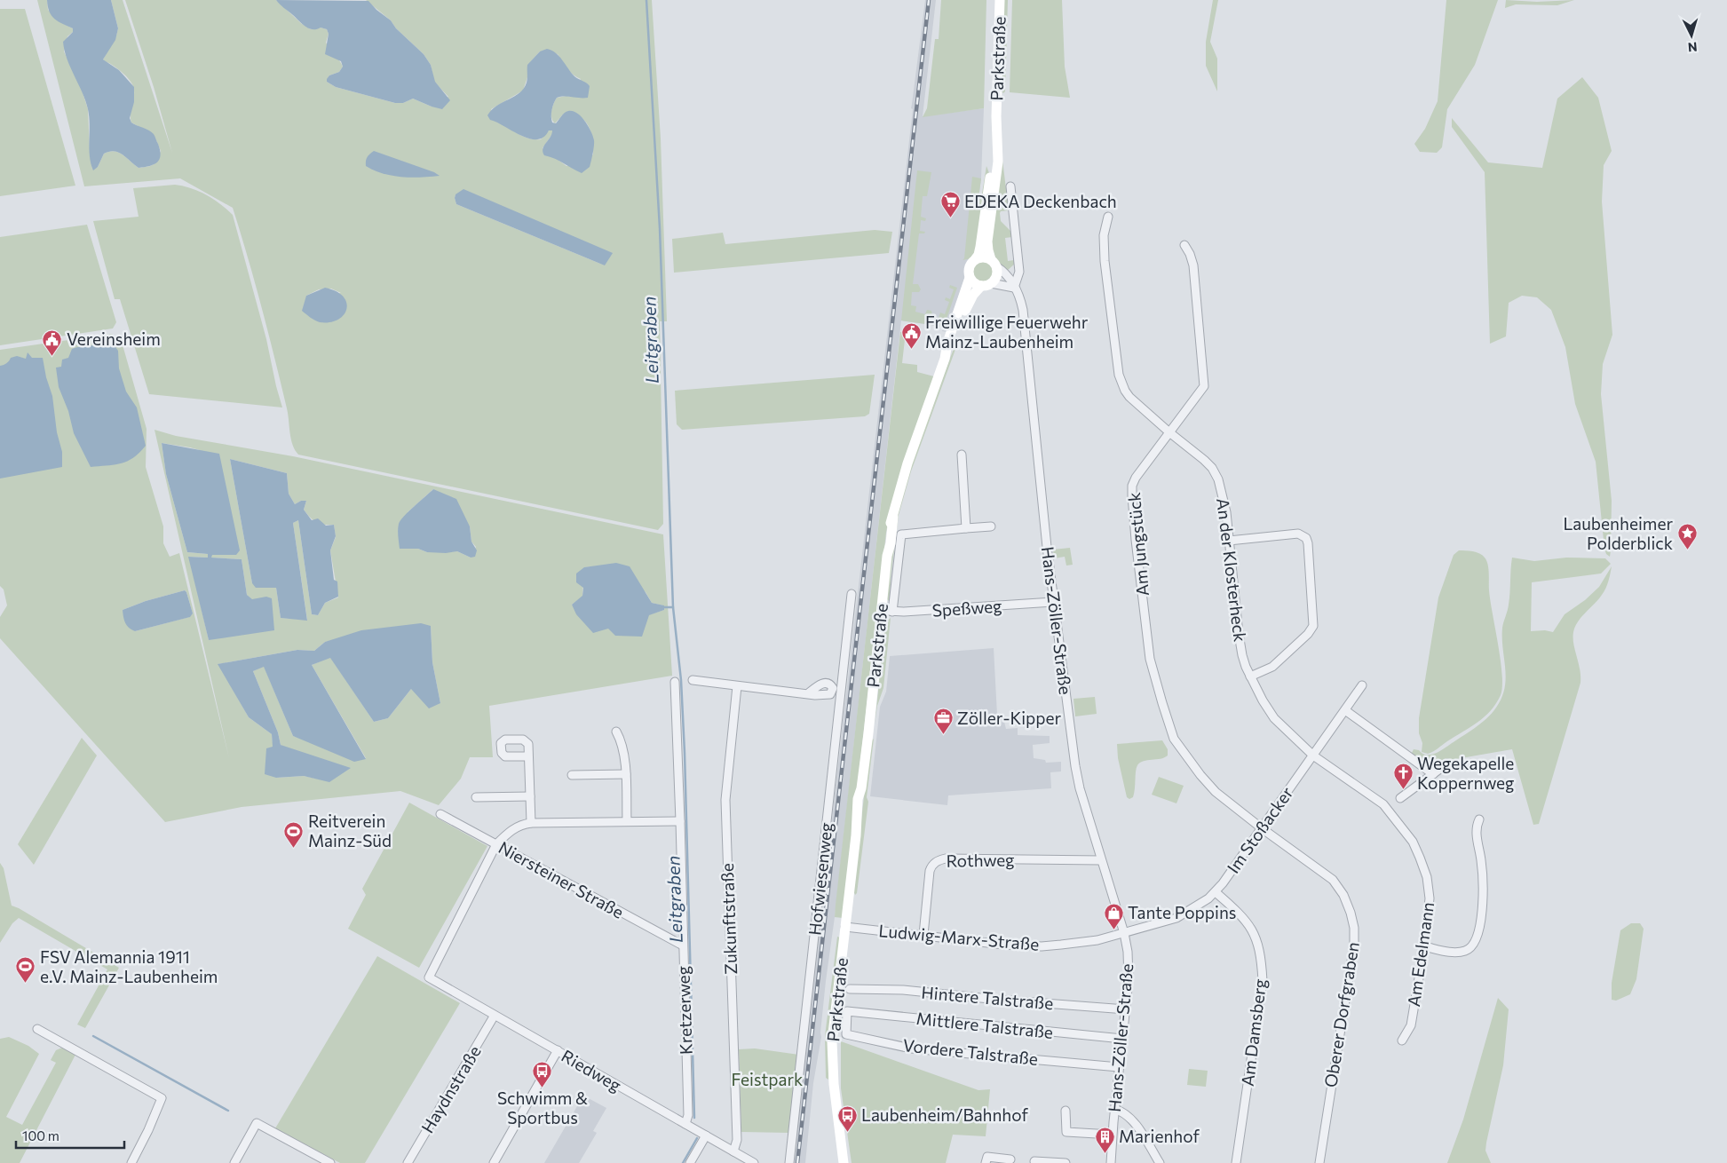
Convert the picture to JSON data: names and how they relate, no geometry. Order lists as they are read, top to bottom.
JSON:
{
  "streets": {
    "main road": ["Parkstraße"],
    "street": [
      "Am Jungstück",
      "An der Klosterheck",
      "Speßweg",
      "Hans-Zöller-Straße",
      "Im Stoßacker",
      "Rothweg",
      "Hofwiesenweg",
      "Niersteiner Straße",
      "Zukunftstraße",
      "Ludwig-Marx-Straße",
      "Am Edelmann",
      "Hintere Talstraße",
      "Kretzerweg",
      "Oberer Dorfgraben",
      "Mittlere Talstraße",
      "Am Damsberg",
      "Vordere Talstraße",
      "Riedweg",
      "Haydnstraße"
    ]
  },
  "crossings": [
    ["Parkstraße", "Speßweg"],
    ["Parkstraße", "Hans-Zöller-Straße"],
    ["Parkstraße", "Ludwig-Marx-Straße"],
    ["Am Jungstück", "An der Klosterheck"],
    ["Am Jungstück", "Im Stoßacker"],
    ["Am Jungstück", "Oberer Dorfgraben"],
    ["An der Klosterheck", "Im Stoßacker"],
    ["An der Klosterheck", "Am Edelmann"],
    ["Speßweg", "Hans-Zöller-Straße"],
    ["Hans-Zöller-Straße", "Im Stoßacker"],
    ["Hans-Zöller-Straße", "Rothweg"],
    ["Hans-Zöller-Straße", "Ludwig-Marx-Straße"],
    ["Hans-Zöller-Straße", "Hintere Talstraße"],
    ["Hans-Zöller-Straße", "Mittlere Talstraße"],
    ["Hans-Zöller-Straße", "Vordere Talstraße"],
    ["Im Stoßacker", "Ludwig-Marx-Straße"],
    ["Im Stoßacker", "Am Edelmann"],
    ["Im Stoßacker", "Oberer Dorfgraben"],
    ["Im Stoßacker", "Am Damsberg"],
    ["Rothweg", "Ludwig-Marx-Straße"],
    ["Niersteiner Straße", "Kretzerweg"],
    ["Niersteiner Straße", "Riedweg"],
    ["Zukunftstraße", "Riedweg"],
    ["Kretzerweg", "Riedweg"],
    ["Mittlere Talstraße", "Vordere Talstraße"],
    ["Riedweg", "Haydnstraße"]
  ],
  "water": ["Leitgraben"],
  "parks": ["Feistpark"],
  "places": {
    "supermarket": ["EDEKA Deckenbach"],
    "public building": ["Freiwillige Feuerwehr Mainz-Laubenheim", "Vereinsheim"],
    "place": ["Laubenheimer Polderblick"],
    "office": ["Zöller-Kipper"],
    "church": ["Wegekapelle Koppernweg"],
    "sports": ["Reitverein Mainz-Süd", "FSV Alemannia 1911 e.V. Mainz-Laubenheim"],
    "shop": ["Tante Poppins"],
    "bus stop": ["Schwimm & Sportbus", "Laubenheim/Bahnhof"],
    "building": ["Marienhof"]
  },
  "scale_bar": "100 m",
  "north": "bottom"
}
